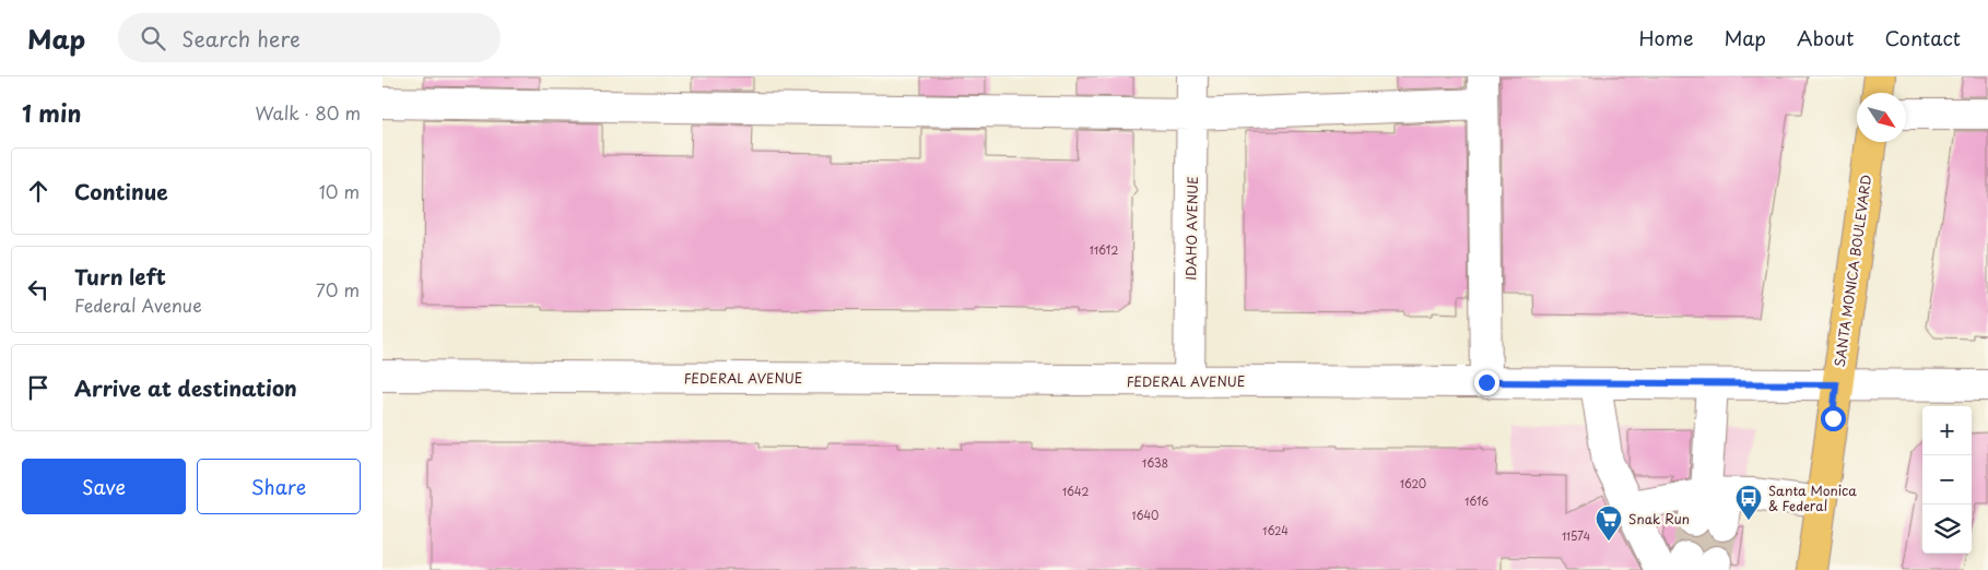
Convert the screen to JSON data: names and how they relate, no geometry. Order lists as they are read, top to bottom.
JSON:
{
  "streets": {
    "main road": ["SANTA MONICA BOULEVARD"],
    "street": ["IDAHO AVENUE", "FEDERAL AVENUE"]
  },
  "crossings": [
    ["IDAHO AVENUE", "FEDERAL AVENUE"],
    ["SANTA MONICA BOULEVARD", "FEDERAL AVENUE"]
  ],
  "places": {
    "bus stop": ["Santa Monica & Federal"],
    "supermarket": ["Snak Run"]
  },
  "house_numbers": [
    "11612",
    "1638",
    "1620",
    "1642",
    "1616",
    "1640",
    "1624",
    "11574"
  ],
  "north": "bottom right",
  "page": {
    "header": "Map",
    "search": "Search here",
    "nav": [
      "Home",
      "Map",
      "About",
      "Contact"
    ],
    "heading": ["1 min", "Walk · 80 m"],
    "list": [
      ["Continue", "10 m"],
      ["Turn left", "Federal Avenue", "70 m"],
      "Arrive at destination"
    ],
    "map_buttons": ["+", "−"],
    "buttons": ["Save", "Share"]
  }
}
